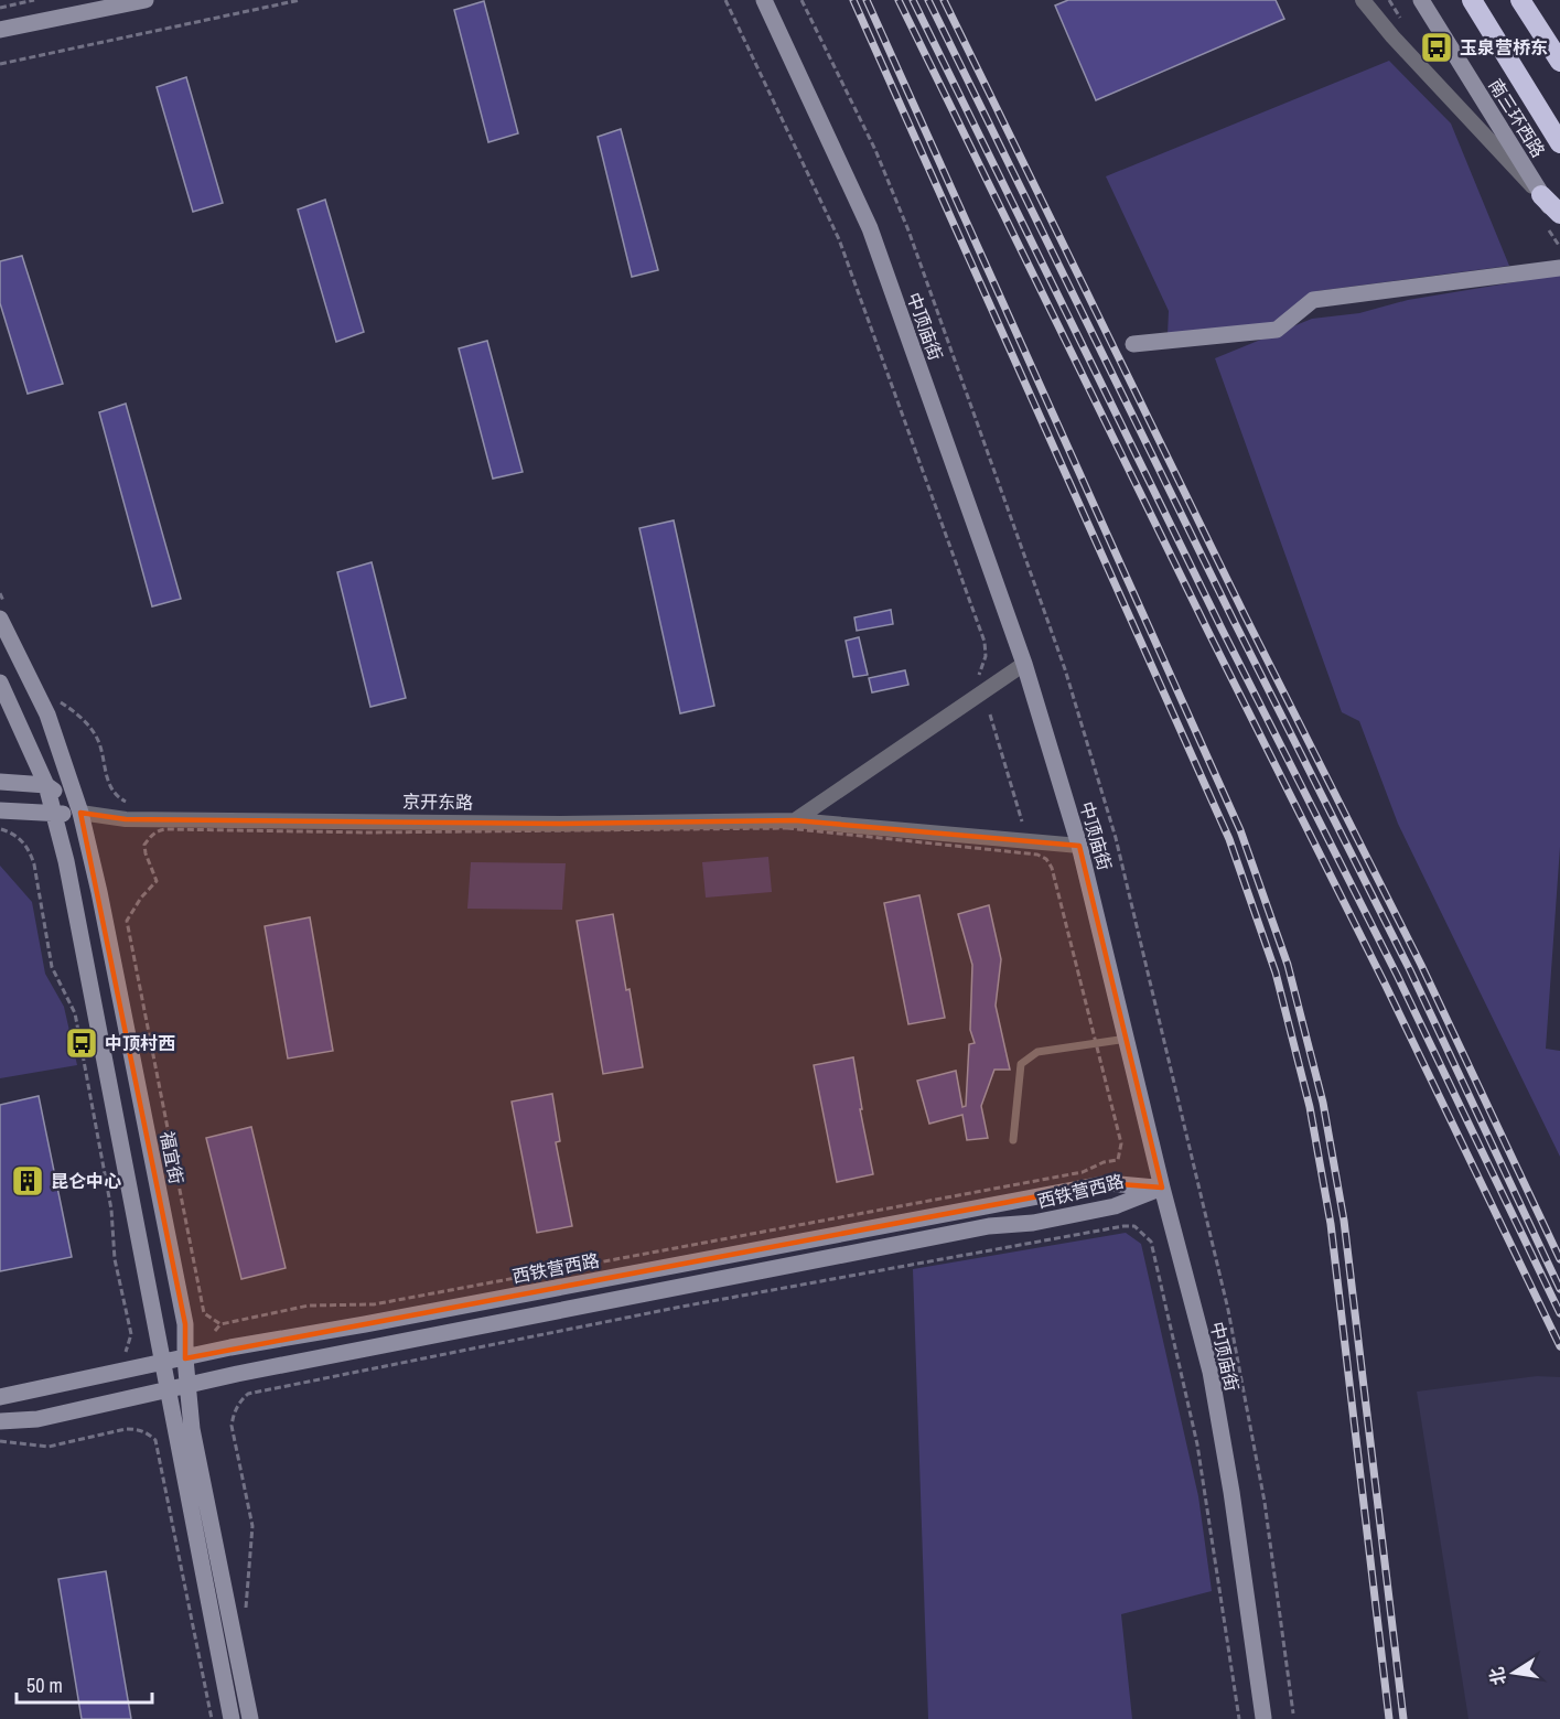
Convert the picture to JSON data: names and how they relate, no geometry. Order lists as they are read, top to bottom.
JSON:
{
  "streets": {
    "street": [
      "南三环西路",
      "中顶庙街",
      "京开东路",
      "福宜街",
      "西铁营西路"
    ]
  },
  "crossings": [
    ["中顶庙街", "西铁营西路"],
    ["京开东路", "福宜街"],
    ["福宜街", "西铁营西路"]
  ],
  "places": {
    "bus stop": ["玉泉营桥东", "中顶村西"],
    "building": ["昆仑中心"]
  },
  "scale_bar": "50 m",
  "north": "left"
}
